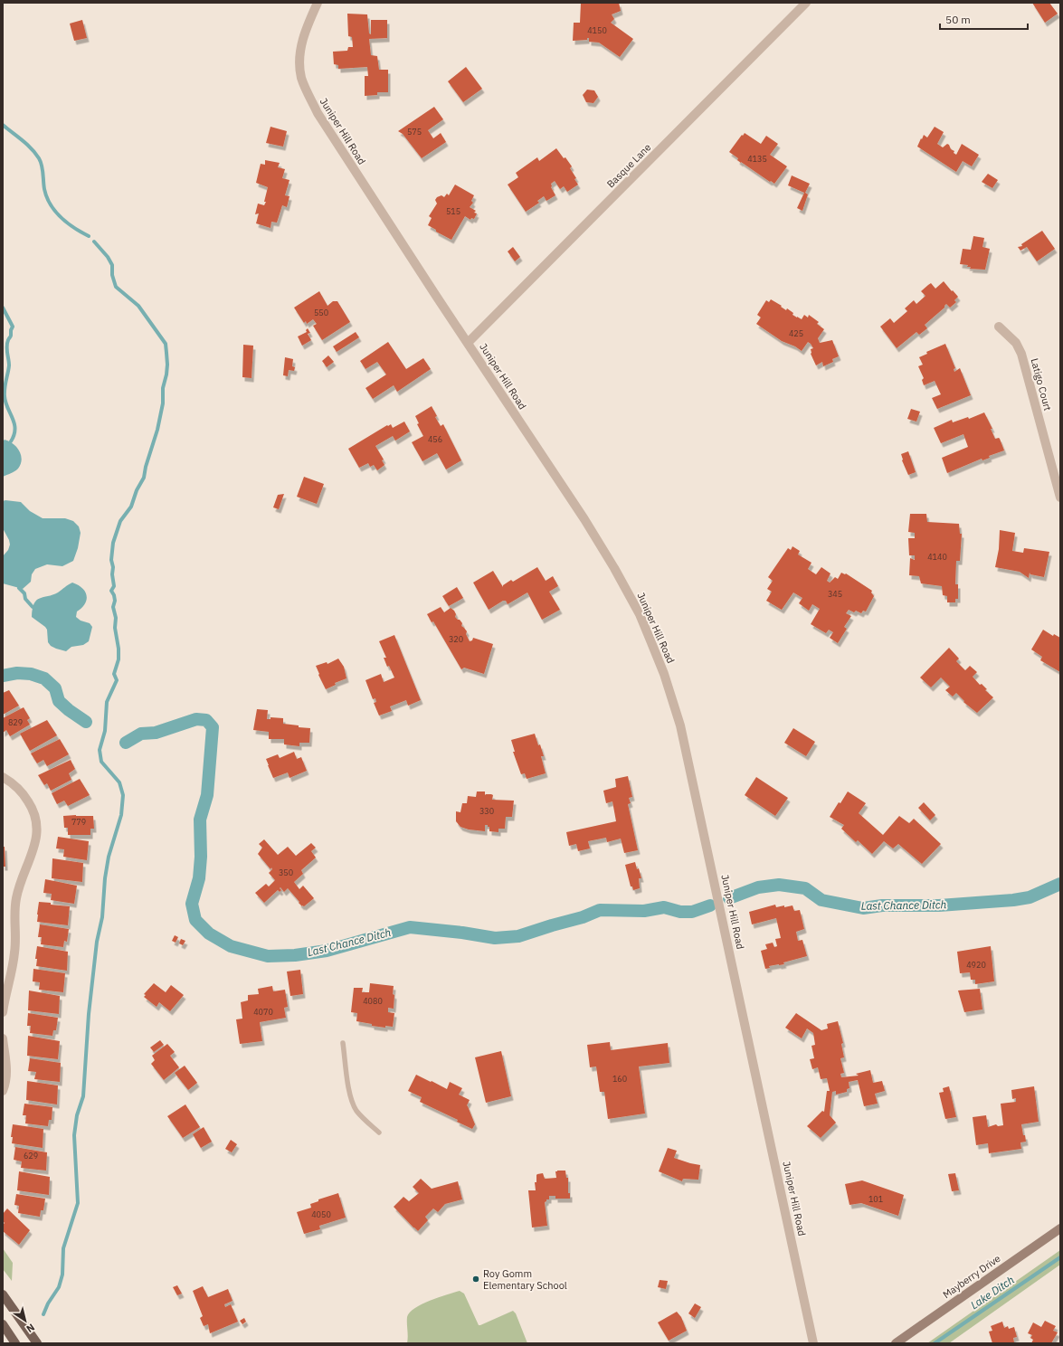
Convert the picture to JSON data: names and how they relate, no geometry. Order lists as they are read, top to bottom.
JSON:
{
  "streets": {
    "main road": ["Mayberry Drive"],
    "street": ["Juniper Hill Road", "Basque Lane", "Latigo Court"]
  },
  "crossings": [
    ["Juniper Hill Road", "Basque Lane"]
  ],
  "water": ["Last Chance Ditch", "Lake Ditch"],
  "places": ["Roy Gomm Elementary School"],
  "house_numbers": [
    "4150",
    "575",
    "4135",
    "515",
    "550",
    "425",
    "456",
    "4140",
    "345",
    "320",
    "829",
    "330",
    "779",
    "350",
    "4920",
    "4080",
    "4070",
    "160",
    "629",
    "101",
    "4050"
  ],
  "scale_bar": "50 m",
  "north": "bottom right"
}
